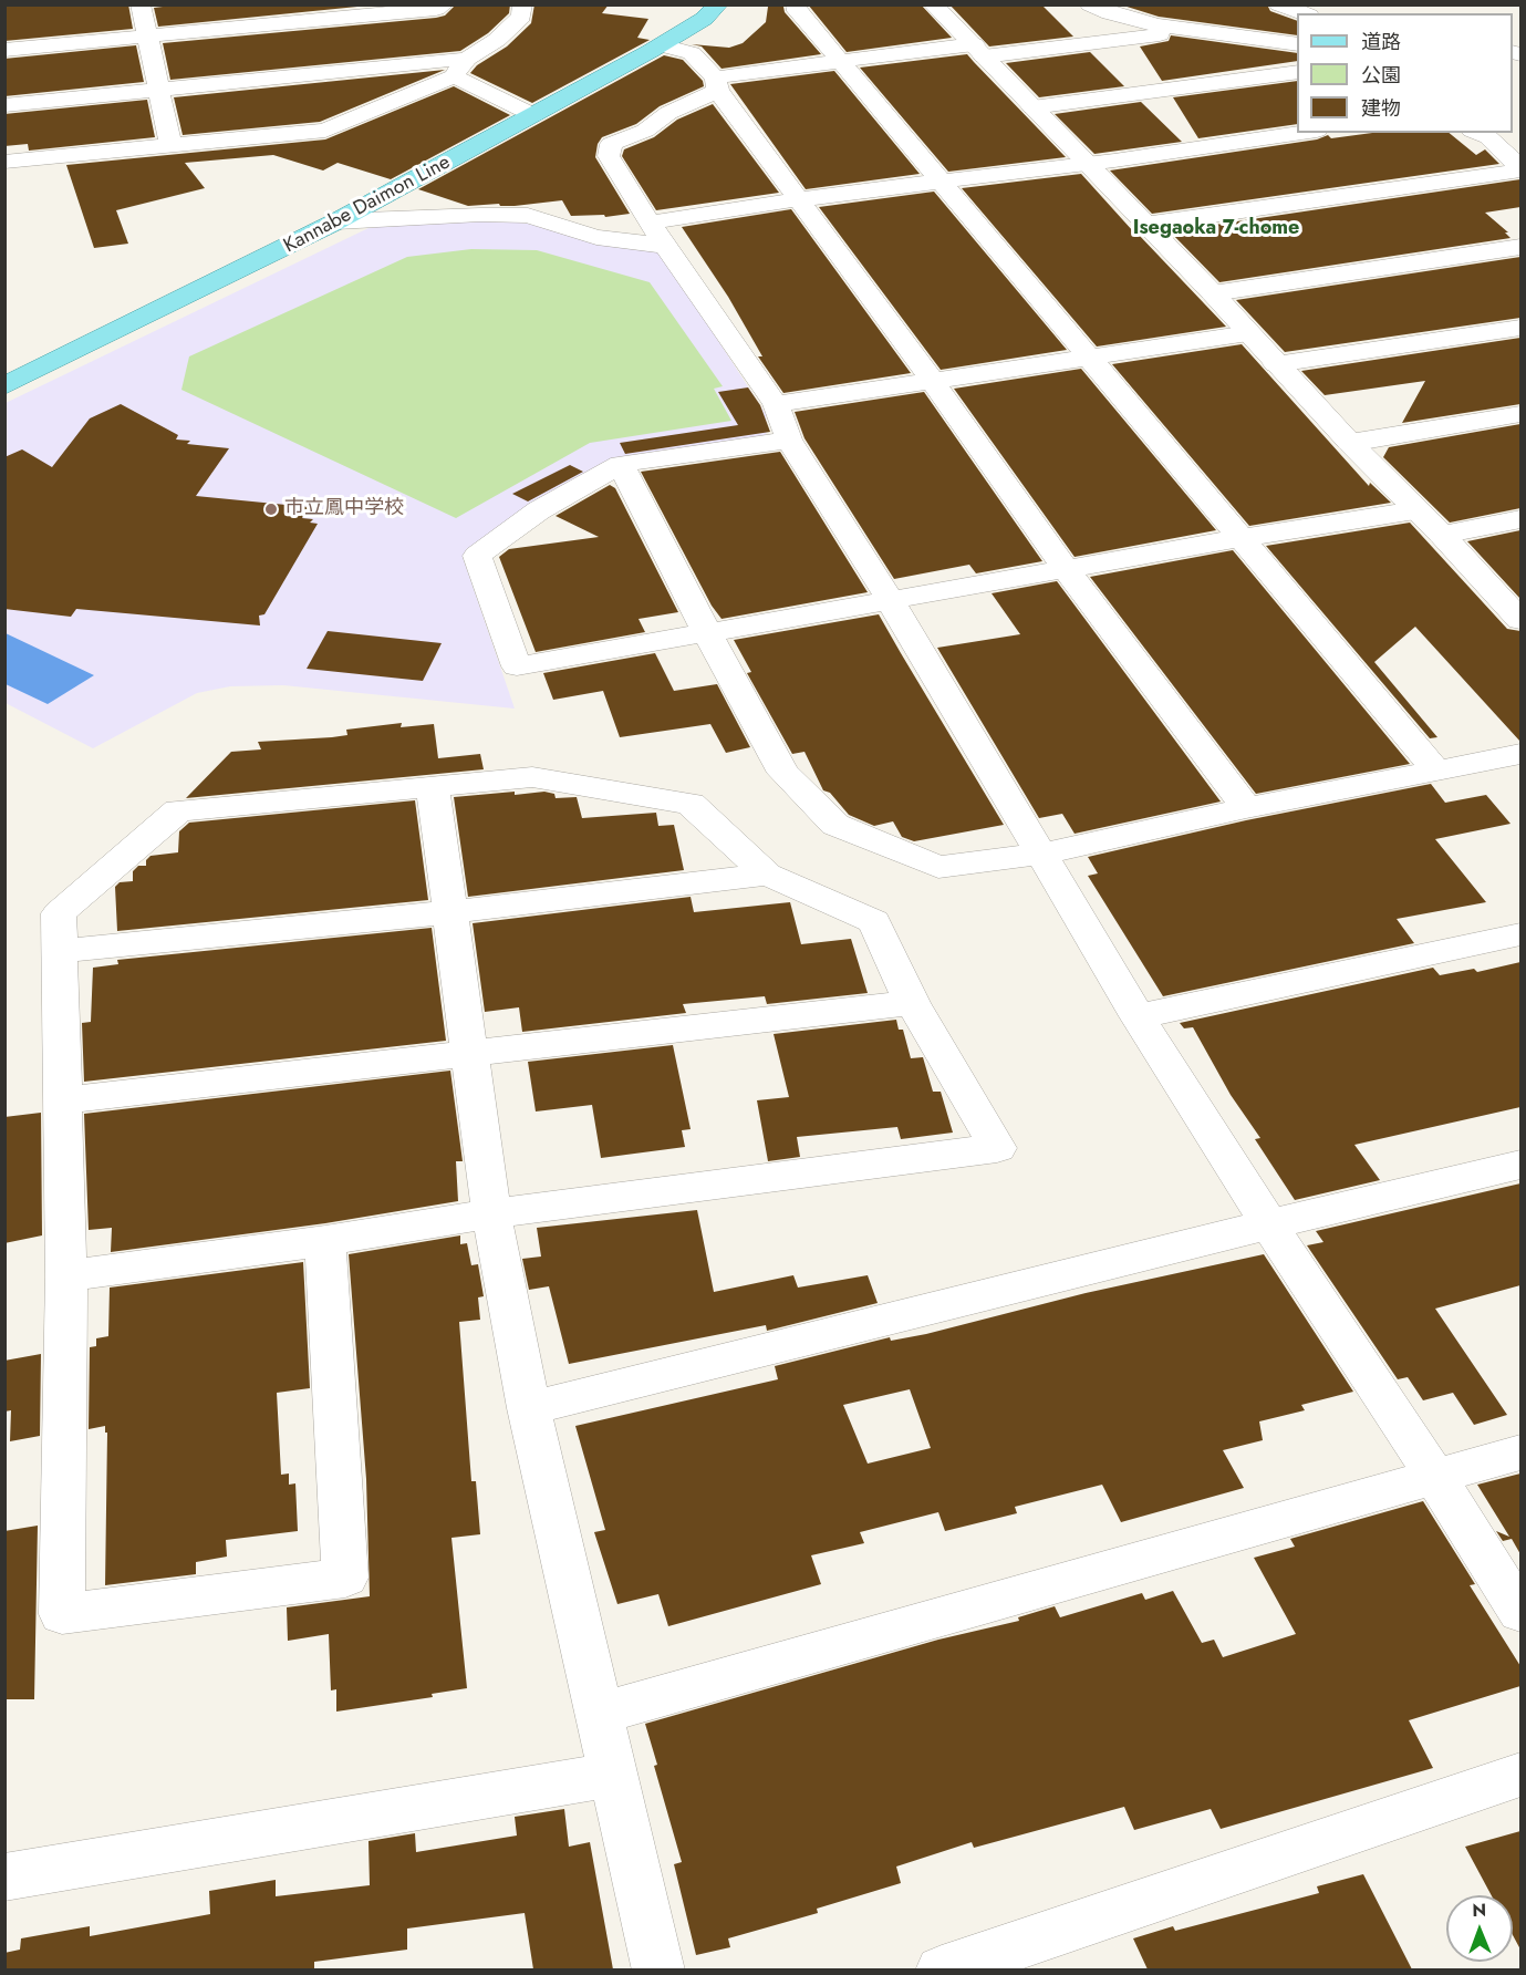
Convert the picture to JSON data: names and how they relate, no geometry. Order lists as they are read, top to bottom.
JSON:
{
  "streets": {
    "main road": ["Kannabe Daimon Line"]
  },
  "districts": ["Isegaoka 7-chome"],
  "places": ["市立鳳中学校"],
  "legend": ["道路", "公園", "建物"],
  "north": "top"
}
